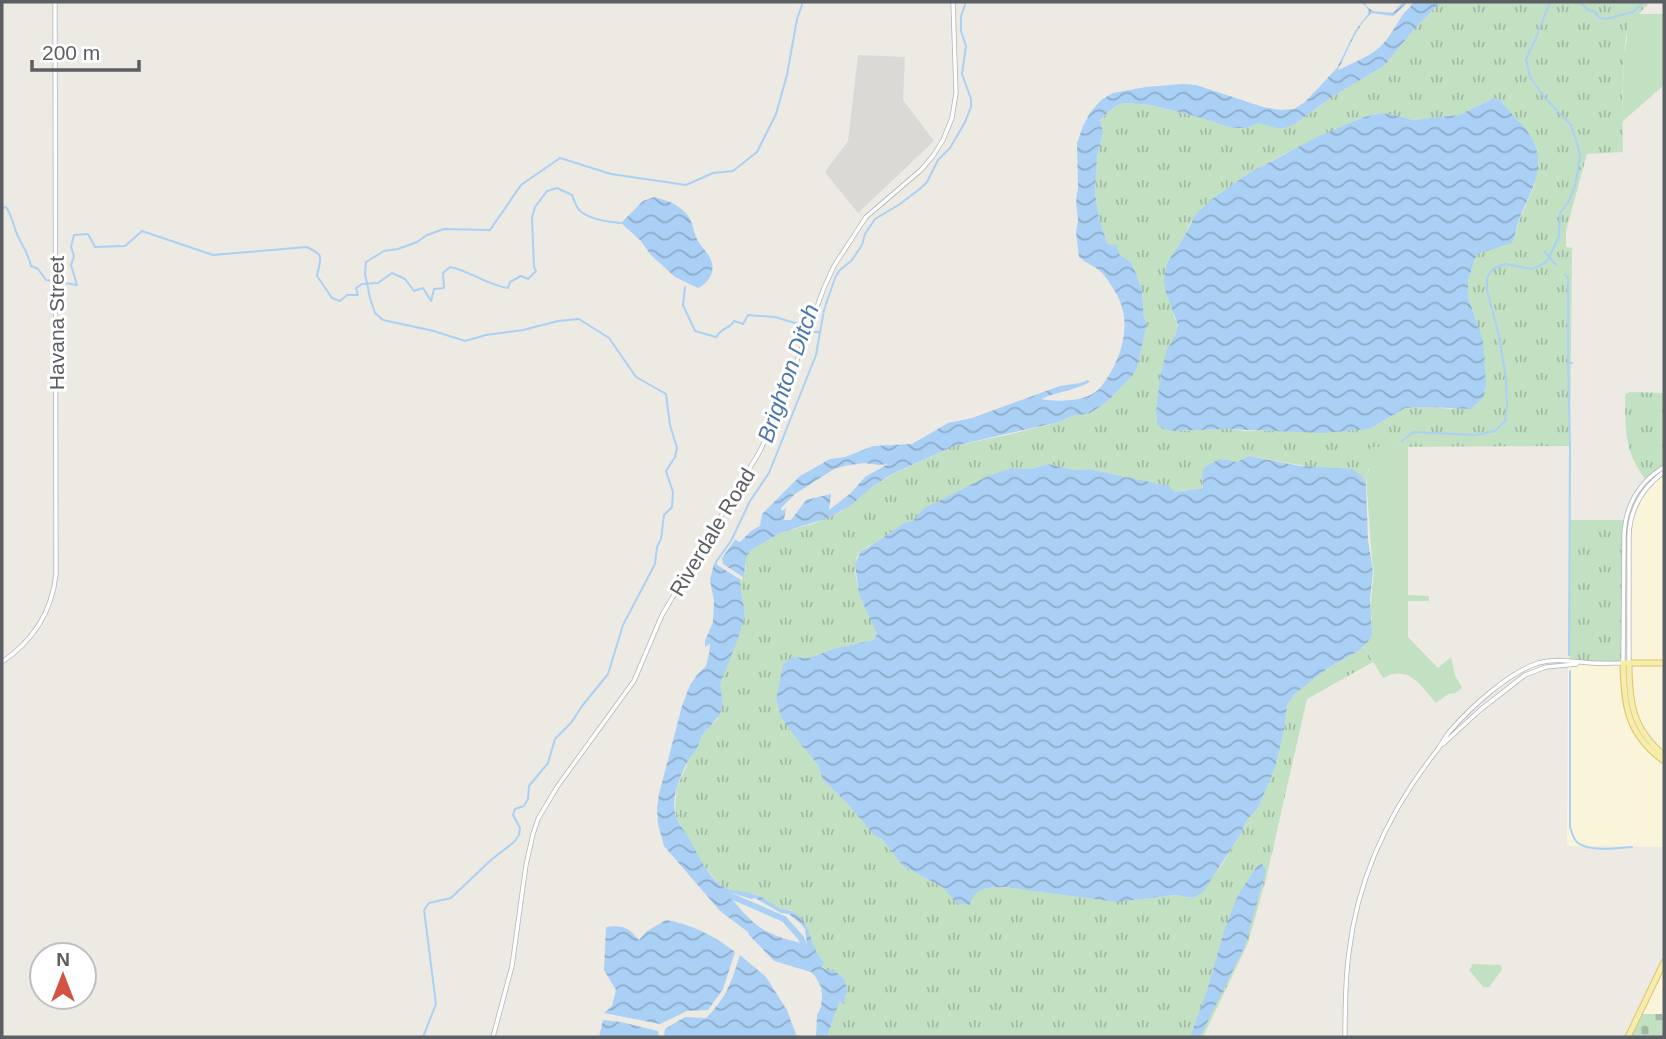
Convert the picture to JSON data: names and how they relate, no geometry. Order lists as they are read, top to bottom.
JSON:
{
  "streets": {
    "street": ["Havana Street", "Riverdale Road"]
  },
  "water": ["Brighton Ditch"],
  "scale_bar": "200 m",
  "north": "top"
}
